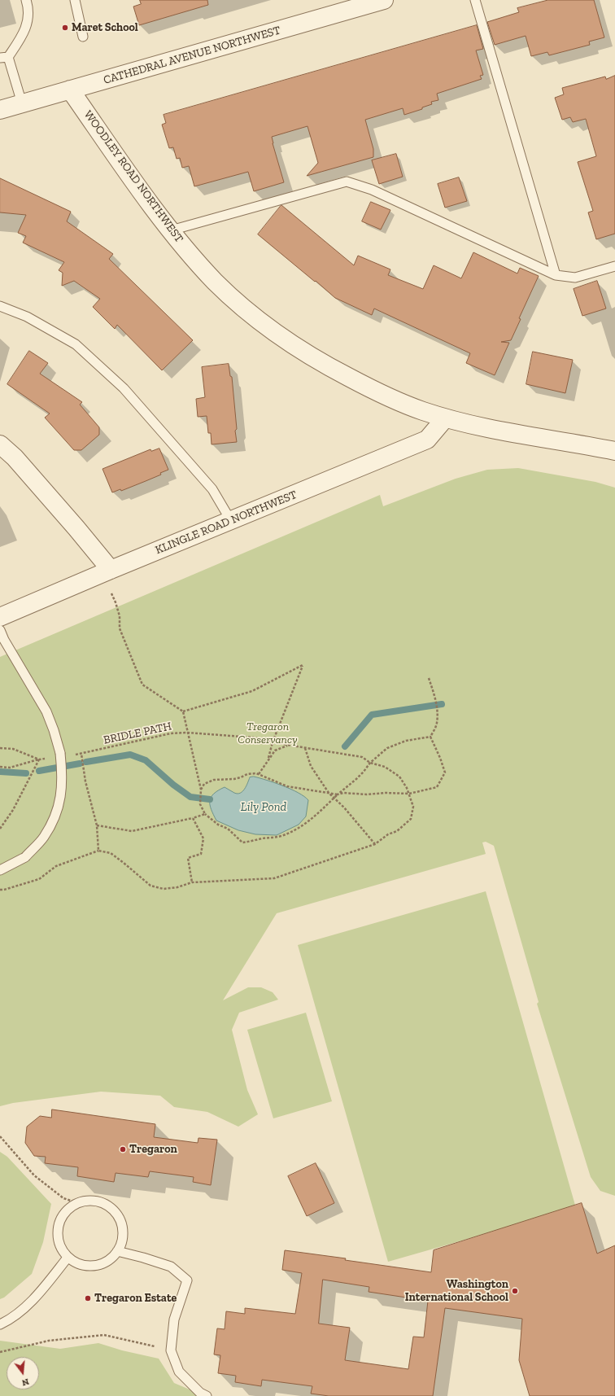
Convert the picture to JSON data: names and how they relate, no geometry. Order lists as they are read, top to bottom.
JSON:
{
  "streets": {
    "street": ["CATHEDRAL AVENUE NORTHWEST", "WOODLEY ROAD NORTHWEST", "KLINGLE ROAD NORTHWEST"],
    "path": ["BRIDLE PATH"]
  },
  "crossings": [
    ["CATHEDRAL AVENUE NORTHWEST", "WOODLEY ROAD NORTHWEST"],
    ["WOODLEY ROAD NORTHWEST", "KLINGLE ROAD NORTHWEST"]
  ],
  "water": ["Lily Pond"],
  "parks": ["Tregaron Conservancy"],
  "places": [
    "Maret School",
    "Tregaron",
    "Washington International School",
    "Tregaron Estate"
  ],
  "north": "bottom"
}
